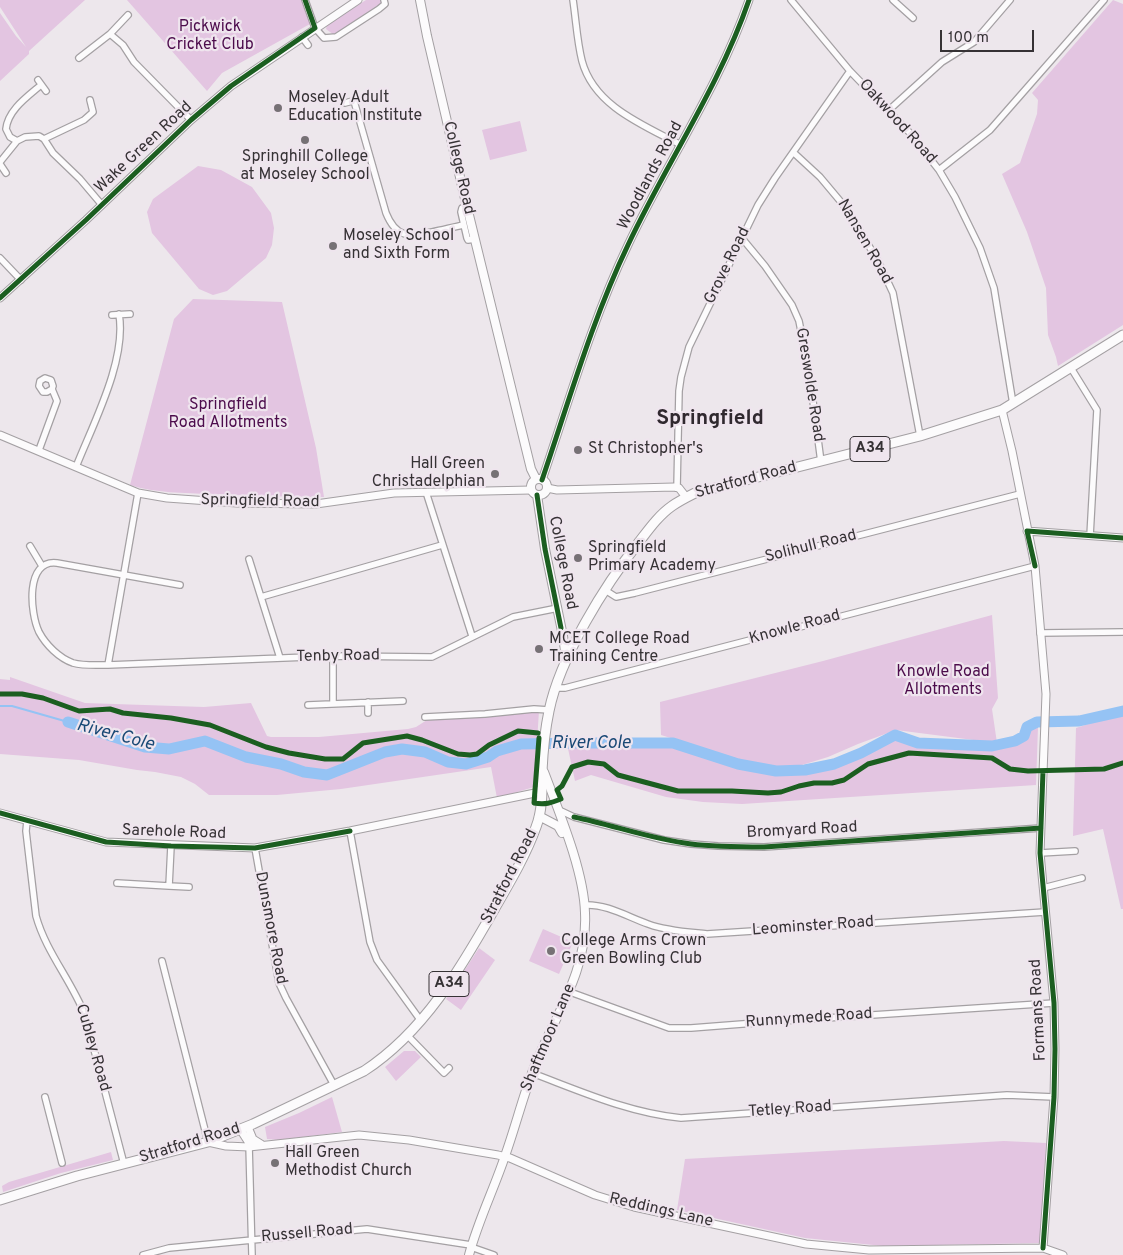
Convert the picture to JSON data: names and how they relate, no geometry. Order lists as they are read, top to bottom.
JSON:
{
  "streets": {
    "highway": ["A34", "Stratford Road"],
    "main road": ["College Road", "Shaftmoor Lane"],
    "street": [
      "Oakwood Road",
      "Wake Green Road",
      "Woodlands Road",
      "Nansen Road",
      "Grove Road",
      "Greswolde Road",
      "Springfield Road",
      "Solihull Road",
      "Knowle Road",
      "Tenby Road",
      "Bromyard Road",
      "Sarehole Road",
      "Leominster Road",
      "Dunsmore Road",
      "Formans Road",
      "Runnymede Road",
      "Cubley Road",
      "Tetley Road",
      "Reddings Lane",
      "Russell Road"
    ]
  },
  "crossings": [
    ["Oakwood Road", "Grove Road"],
    ["Oakwood Road", "Stratford Road"],
    ["College Road", "Woodlands Road"],
    ["College Road", "Stratford Road"],
    ["College Road", "Springfield Road"],
    ["College Road", "Tenby Road"],
    ["Woodlands Road", "Springfield Road"],
    ["Nansen Road", "Grove Road"],
    ["Nansen Road", "Stratford Road"],
    ["Grove Road", "Greswolde Road"],
    ["Greswolde Road", "Stratford Road"],
    ["Stratford Road", "Solihull Road"],
    ["Stratford Road", "Knowle Road"],
    ["Stratford Road", "Sarehole Road"],
    ["Stratford Road", "Dunsmore Road"],
    ["Stratford Road", "Formans Road"],
    ["Stratford Road", "Shaftmoor Lane"],
    ["Stratford Road", "Cubley Road"],
    ["Stratford Road", "Reddings Lane"],
    ["Solihull Road", "Formans Road"],
    ["Knowle Road", "Formans Road"],
    ["Bromyard Road", "Formans Road"],
    ["Bromyard Road", "Shaftmoor Lane"],
    ["Sarehole Road", "Dunsmore Road"],
    ["Sarehole Road", "Cubley Road"],
    ["Leominster Road", "Formans Road"],
    ["Leominster Road", "Shaftmoor Lane"],
    ["Formans Road", "Runnymede Road"],
    ["Formans Road", "Tetley Road"],
    ["Formans Road", "Reddings Lane"],
    ["Runnymede Road", "Shaftmoor Lane"],
    ["Shaftmoor Lane", "Tetley Road"],
    ["Shaftmoor Lane", "Reddings Lane"],
    ["Shaftmoor Lane", "Russell Road"]
  ],
  "districts": ["Springfield"],
  "water": ["River Cole"],
  "parks": ["Pickwick Cricket Club", "Springfield Road Allotments", "Knowle Road Allotments"],
  "places": [
    "Moseley Adult Education Institute",
    "Springhill College at Moseley School",
    "Moseley School and Sixth Form",
    "St Christopher's",
    "Hall Green Christadelphian",
    "Springfield Primary Academy",
    "MCET College Road Training Centre",
    "College Arms Crown Green Bowling Club",
    "Hall Green Methodist Church"
  ],
  "scale_bar": "100 m"
}
